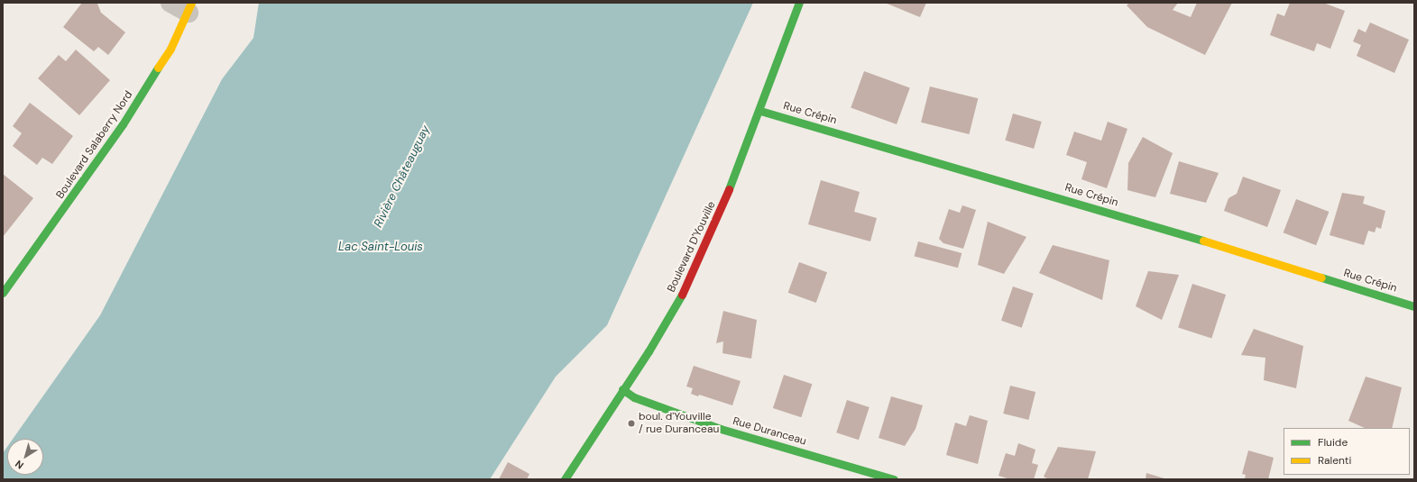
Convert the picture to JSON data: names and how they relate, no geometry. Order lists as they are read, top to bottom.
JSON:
{
  "streets": {
    "street": [
      "Rue Crépin",
      "Boulevard Salaberry Nord",
      "Boulevard D'Youville",
      "Rue Duranceau"
    ]
  },
  "crossings": [
    ["Rue Crépin", "Boulevard D'Youville"],
    ["Boulevard D'Youville", "Rue Duranceau"]
  ],
  "water": ["Rivière Châteauguay", "Lac Saint-Louis"],
  "places": ["boul. d'Youville / rue Duranceau"],
  "legend": ["Fluide", "Ralenti"],
  "north": "bottom left"
}
